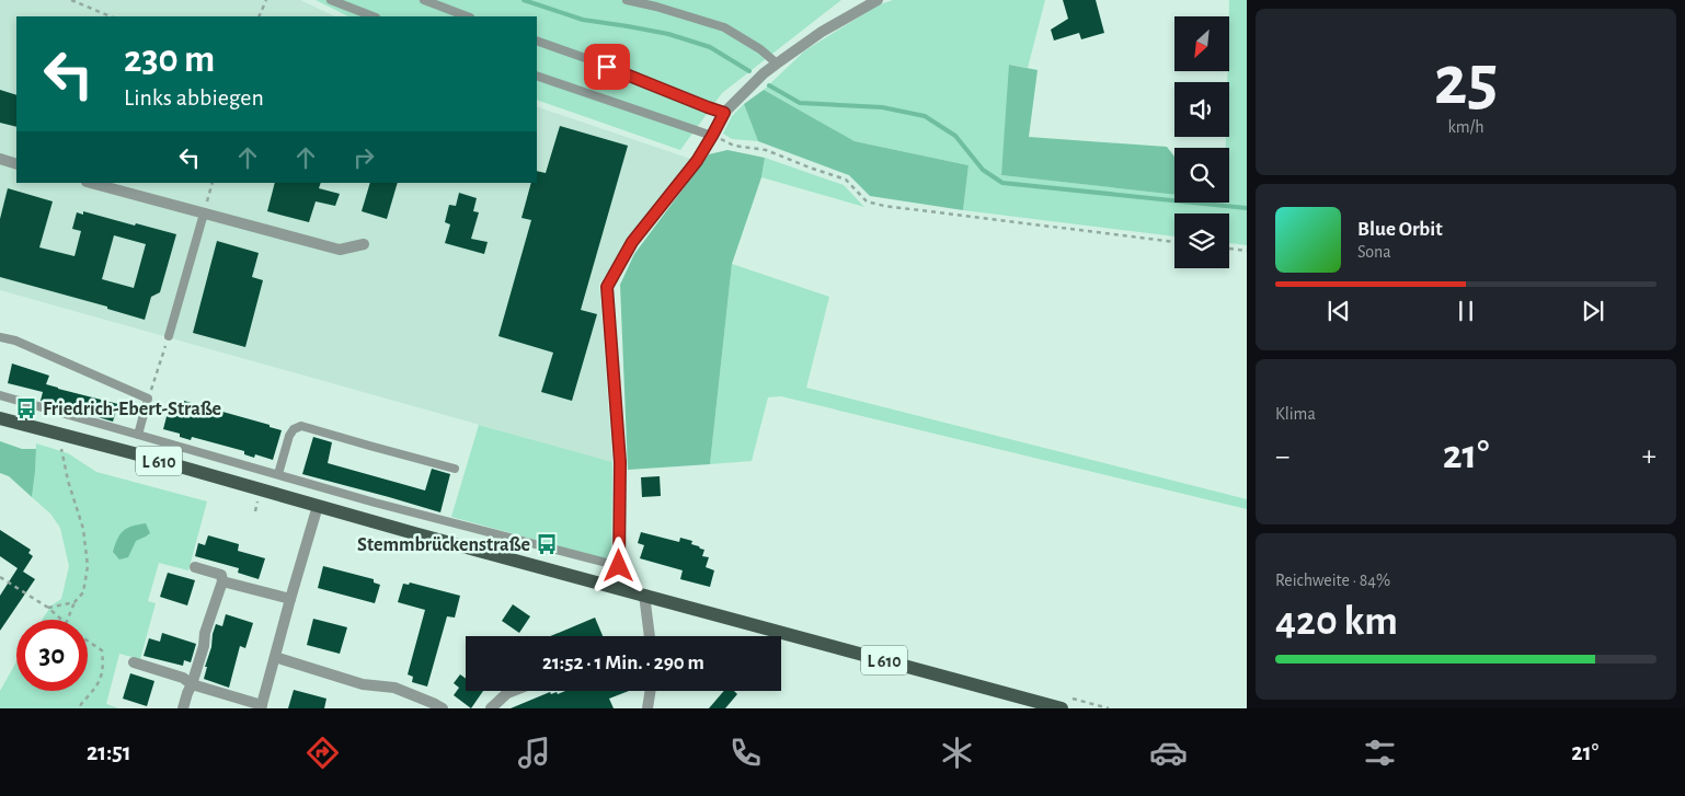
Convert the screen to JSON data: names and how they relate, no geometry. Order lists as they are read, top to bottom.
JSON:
{
  "streets": {
    "main road": ["L 610"]
  },
  "places": {
    "bus stop": ["Friedrich-Ebert-Straße", "Stemmbrückenstraße"]
  },
  "north": "bottom left",
  "page": {
    "tile": [
      ["25", "km/h"],
      "Klima",
      ["Reichweite · 84%", "420 km"]
    ],
    "turn": ["230 m", "Links abbiegen"],
    "song": ["Blue Orbit", "Sona"],
    "heat": ["−", "21°", "+"],
    "limit": "30",
    "trip": "21:52 · 1 Min. · 290 m",
    "tabs": ["21:51", "21°"]
  }
}
